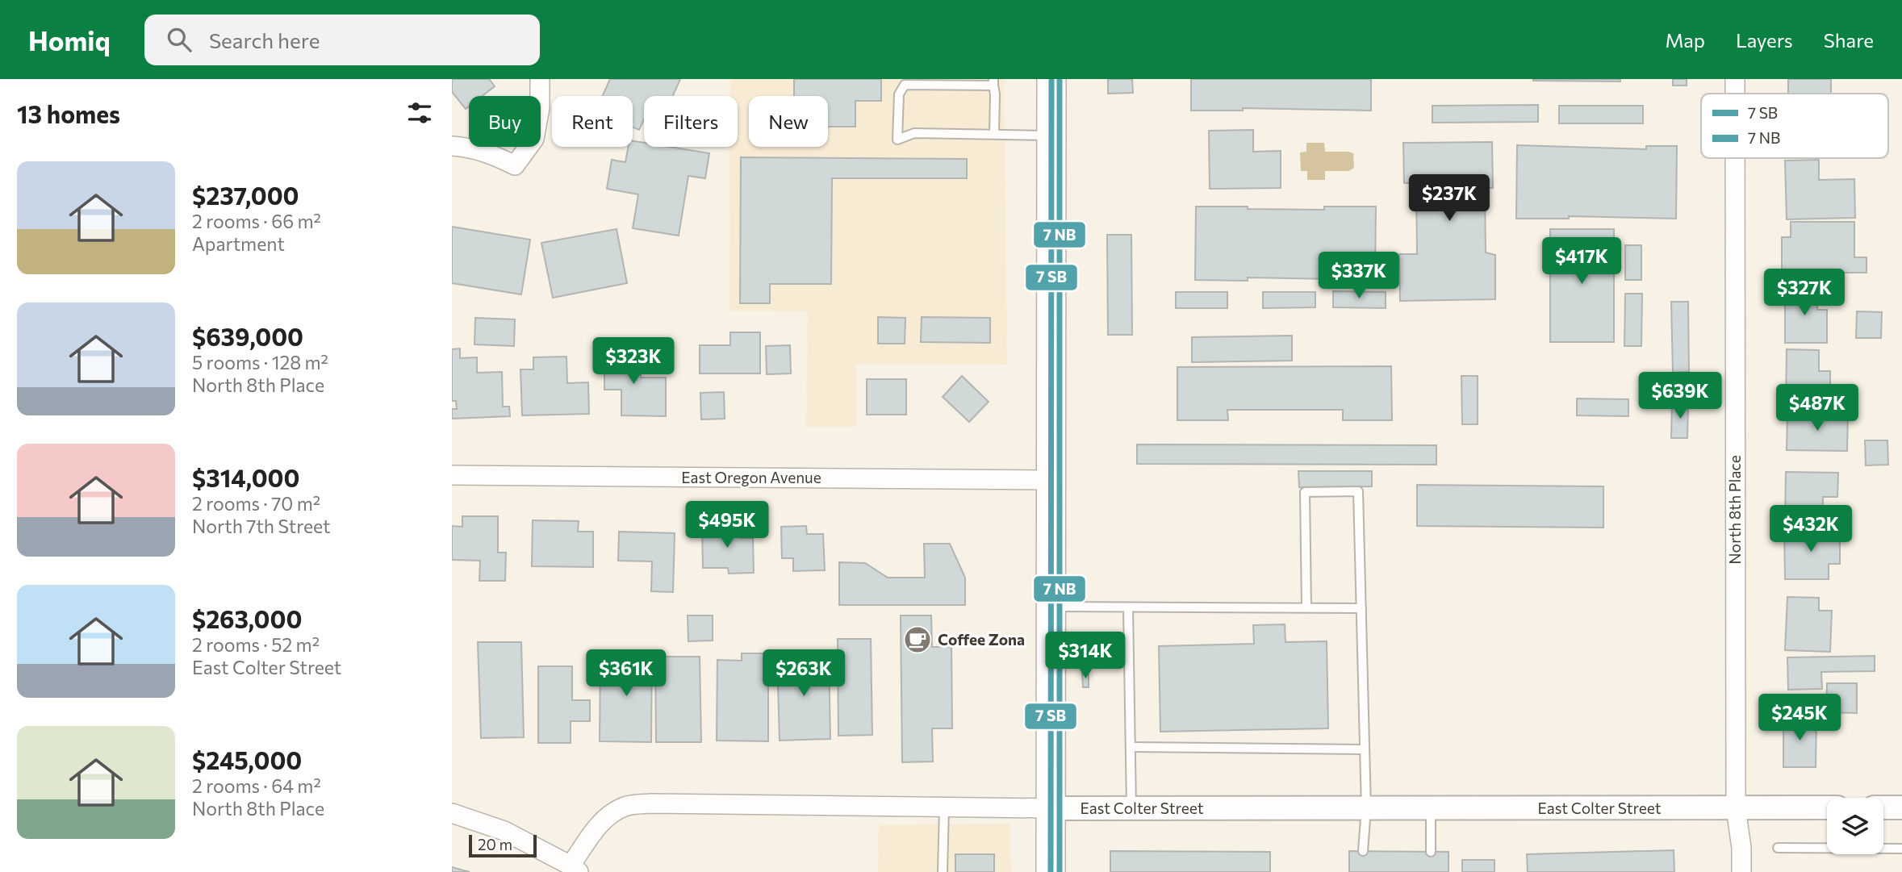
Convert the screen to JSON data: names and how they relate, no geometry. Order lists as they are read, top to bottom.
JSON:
{
  "streets": {
    "street": ["East Oregon Avenue", "North 8th Place", "East Colter Street"]
  },
  "crossings": [
    ["North 8th Place", "East Colter Street"]
  ],
  "places": {
    "cafe": ["Coffee Zona"]
  },
  "legend": ["7 SB", "7 NB"],
  "scale_bar": "20 m",
  "page": {
    "header": "Homiq",
    "search": "Search here",
    "nav": ["Map", "Layers", "Share"],
    "heading": "13 homes",
    "chip": [
      "Buy",
      "Rent",
      "Filters",
      "New"
    ],
    "list": [
      {
        "name": "$237,000",
        "note": "2 rooms · 66 m² · Apartment"
      },
      {
        "name": "$639,000",
        "note": "5 rooms · 128 m² · North 8th Place"
      },
      {
        "name": "$314,000",
        "note": "2 rooms · 70 m² · North 7th Street"
      },
      {
        "name": "$263,000",
        "note": "2 rooms · 52 m² · East Colter Street"
      },
      {
        "name": "$245,000",
        "note": "2 rooms · 64 m² · North 8th Place"
      }
    ],
    "price": [
      "$237K",
      "$417K",
      "$337K",
      "$327K",
      "$323K",
      "$639K",
      "$487K",
      "$495K",
      "$432K",
      "$314K",
      "$361K",
      "$263K",
      "$245K"
    ],
    "scale": "20 m"
  }
}
